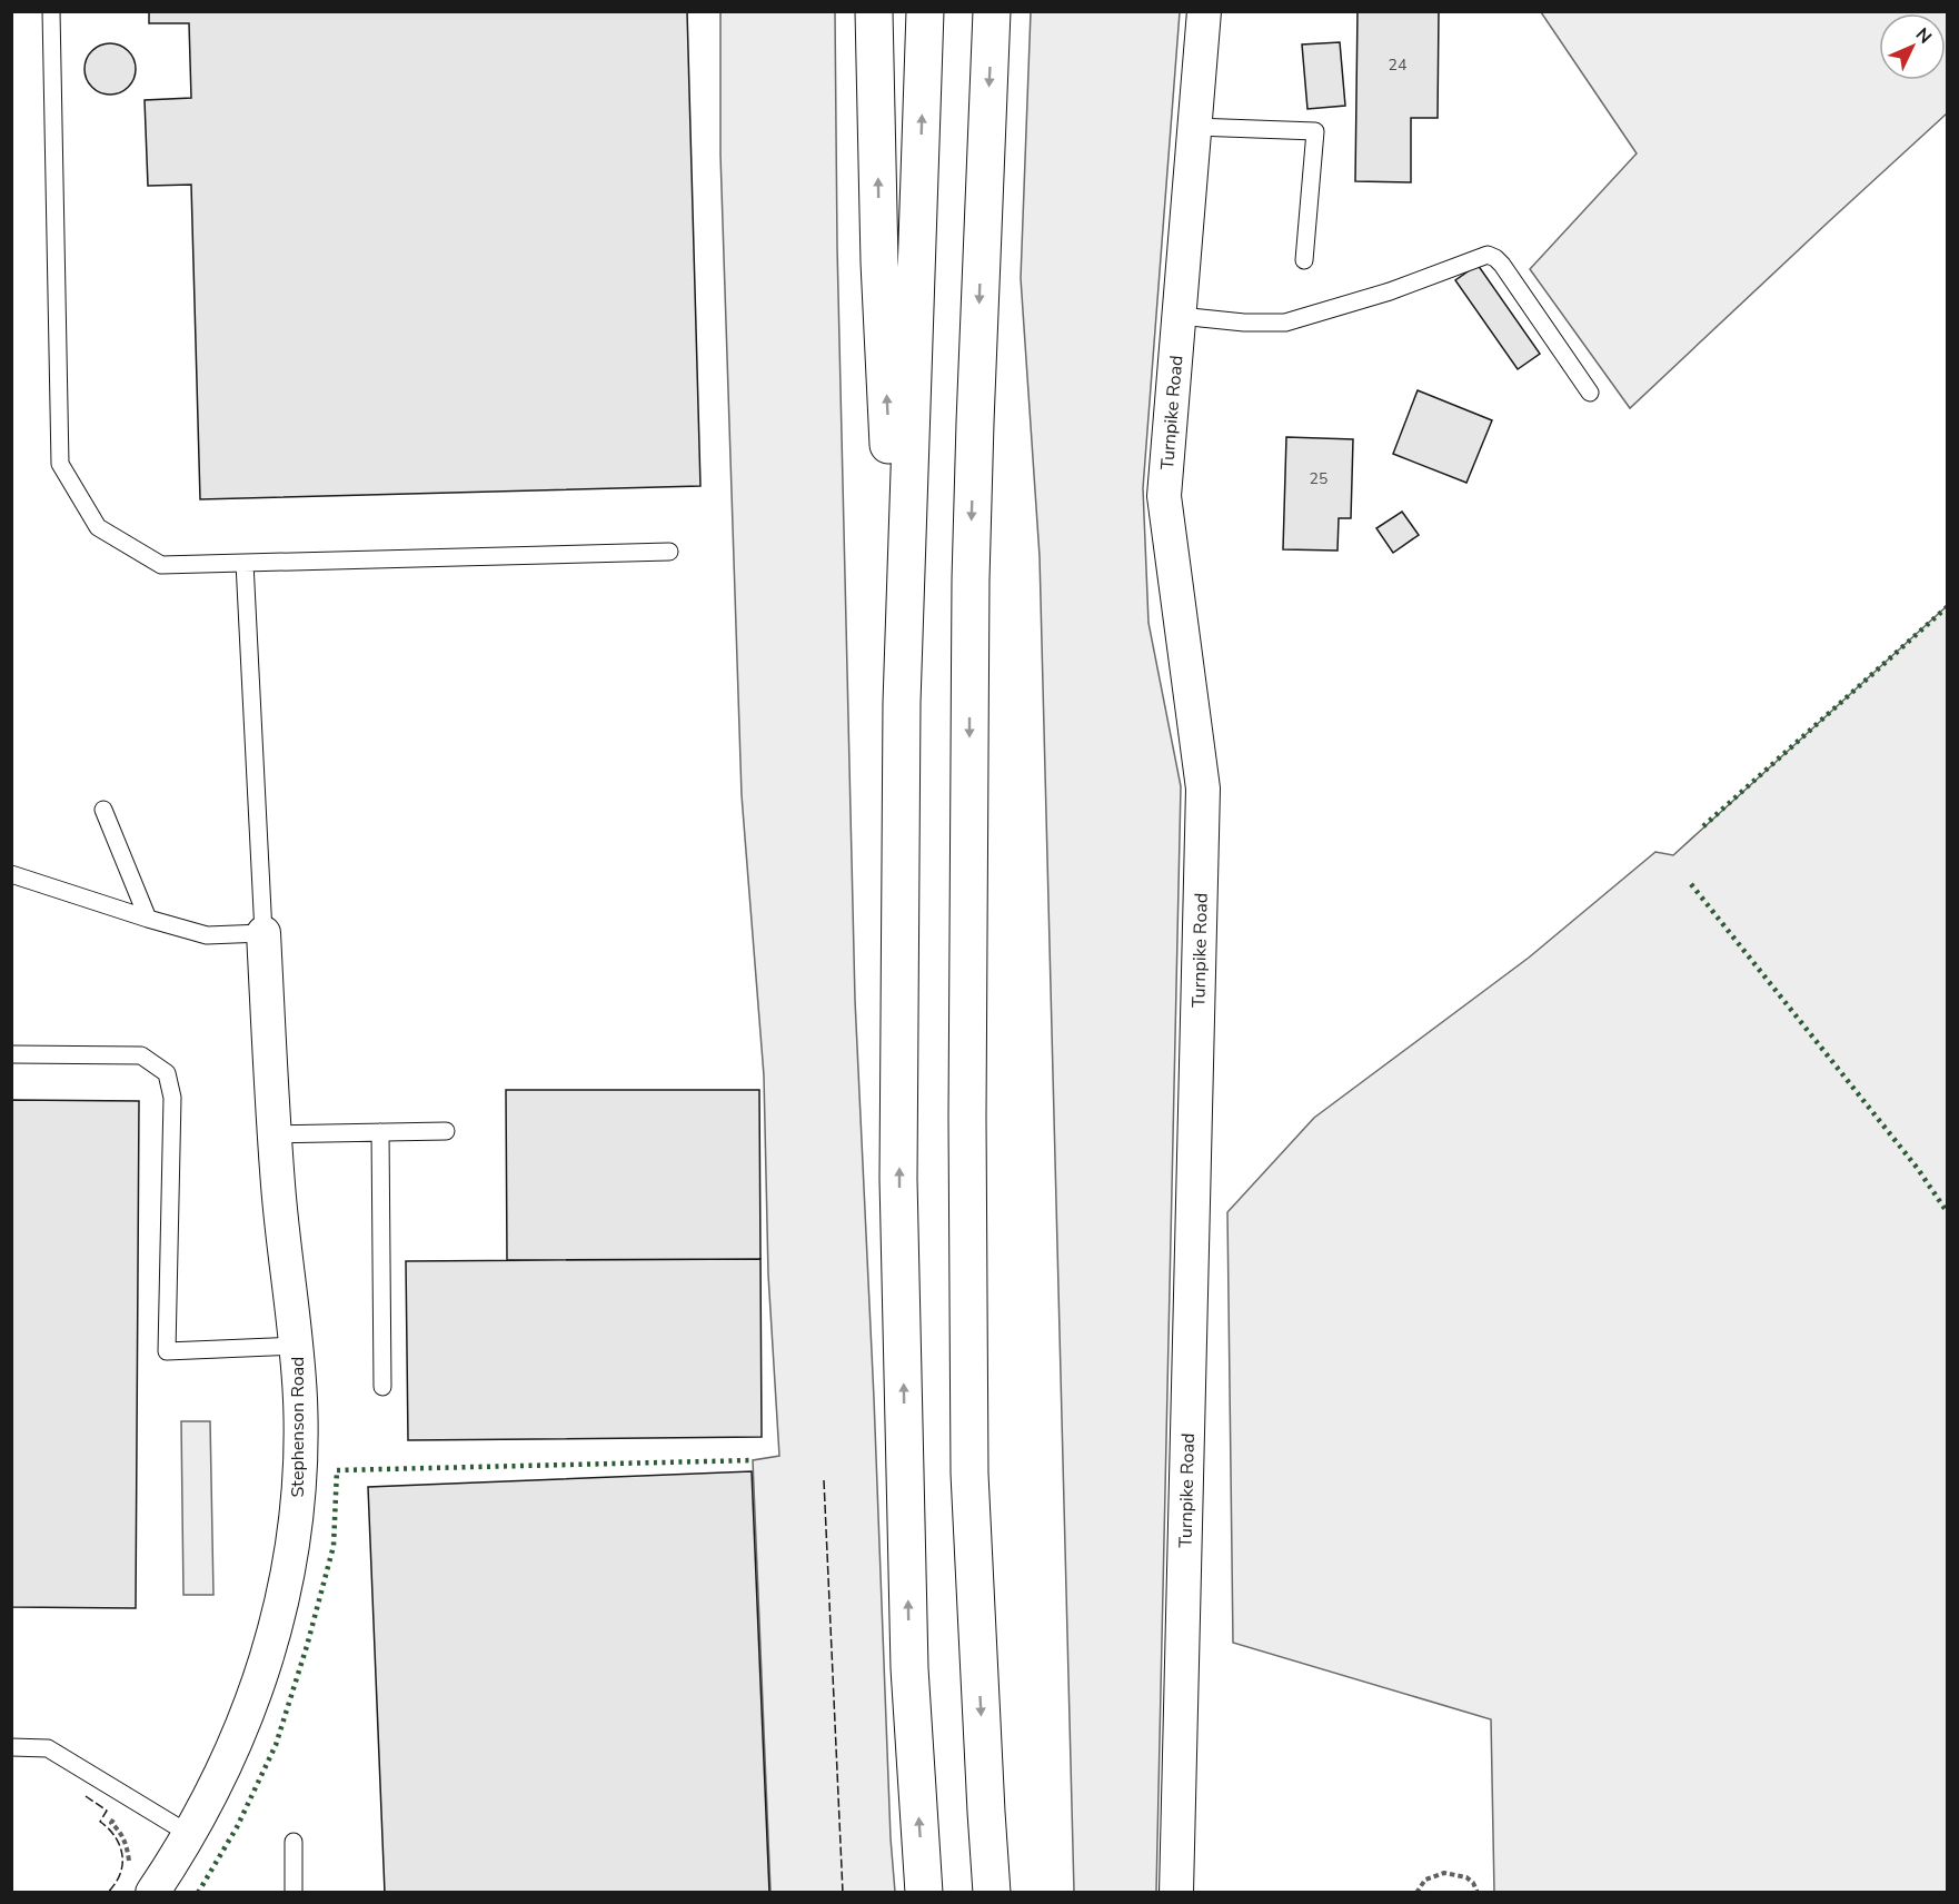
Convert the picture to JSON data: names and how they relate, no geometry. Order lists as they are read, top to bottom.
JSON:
{
  "streets": {
    "street": ["Turnpike Road", "Stephenson Road"]
  },
  "house_numbers": ["24", "25"],
  "north": "top right"
}
